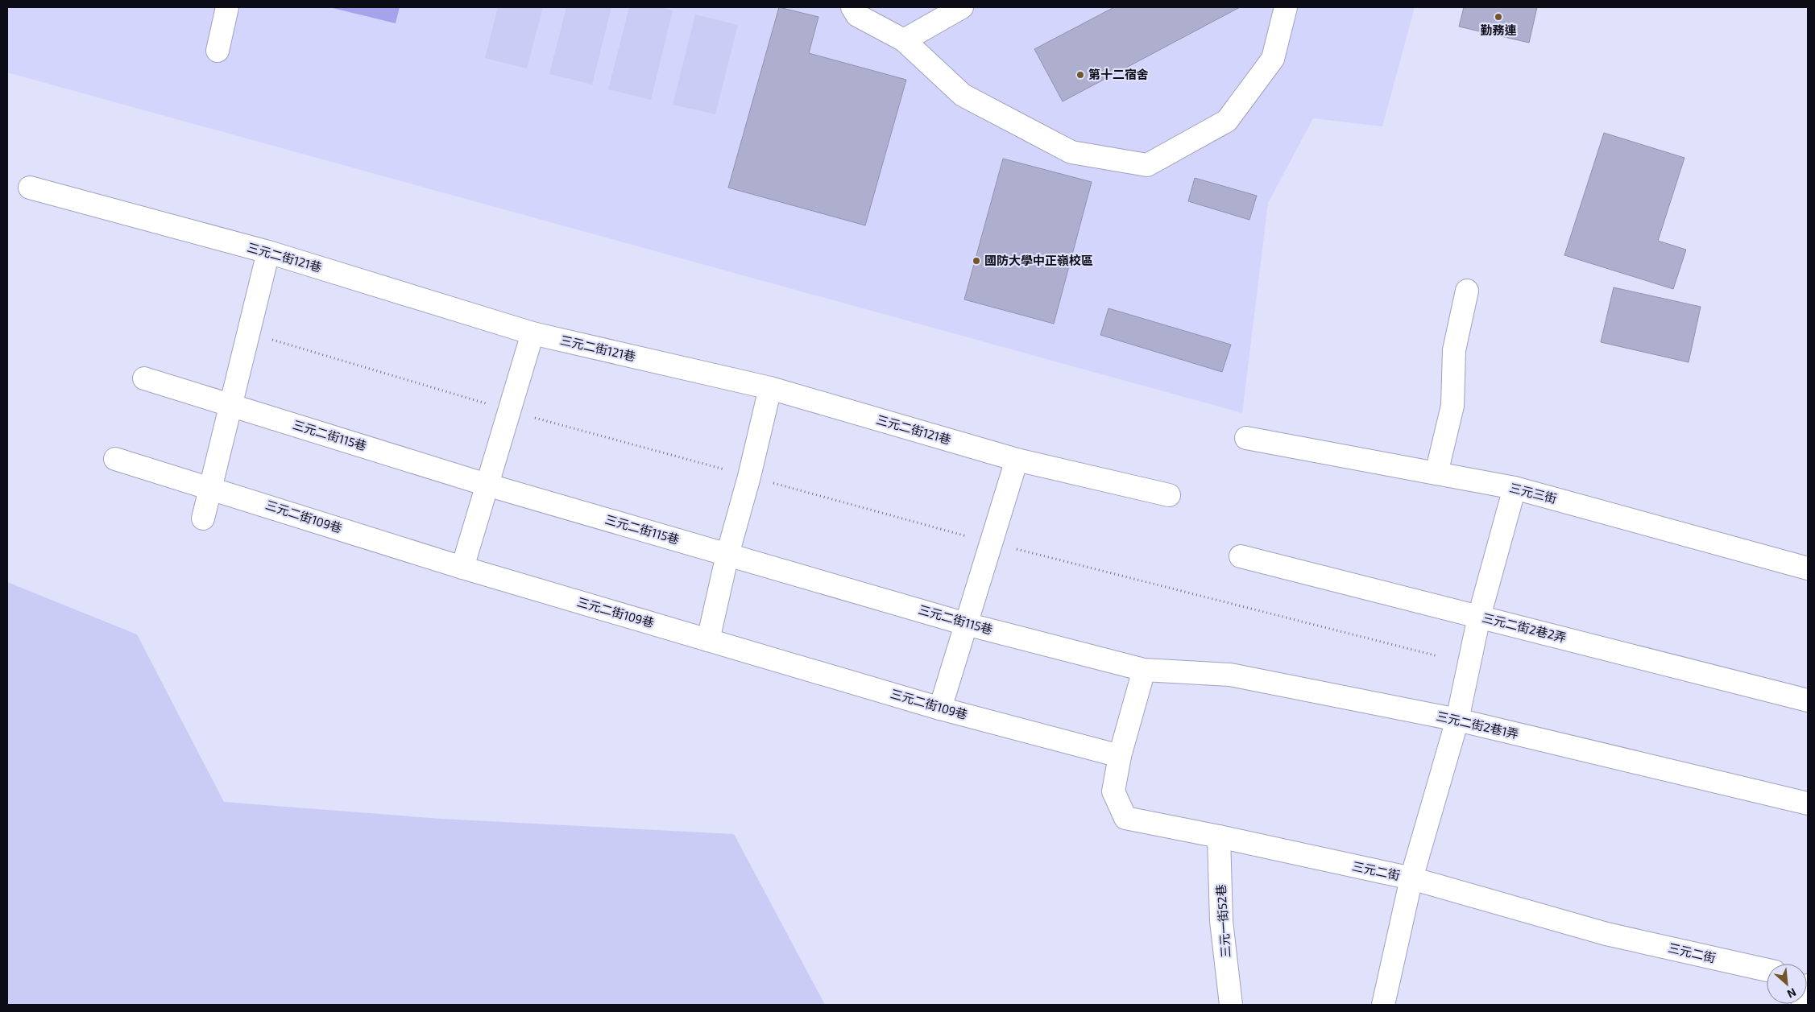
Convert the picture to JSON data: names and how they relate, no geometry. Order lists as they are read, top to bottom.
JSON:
{
  "streets": {
    "street": [
      "三元二街121巷",
      "三元二街115巷",
      "三元三街",
      "三元二街109巷",
      "三元二街2巷2弄",
      "三元二街2巷1弄",
      "三元二街",
      "三元一街52巷"
    ]
  },
  "crossings": [
    ["三元二街115巷", "三元二街2巷1弄"],
    ["三元二街115巷", "三元二街"],
    ["三元二街109巷", "三元二街"],
    ["三元二街2巷1弄", "三元二街"],
    ["三元二街", "三元一街52巷"]
  ],
  "places": ["勤務連", "第十二宿舍", "國防大學中正嶺校區"],
  "north": "bottom right"
}
